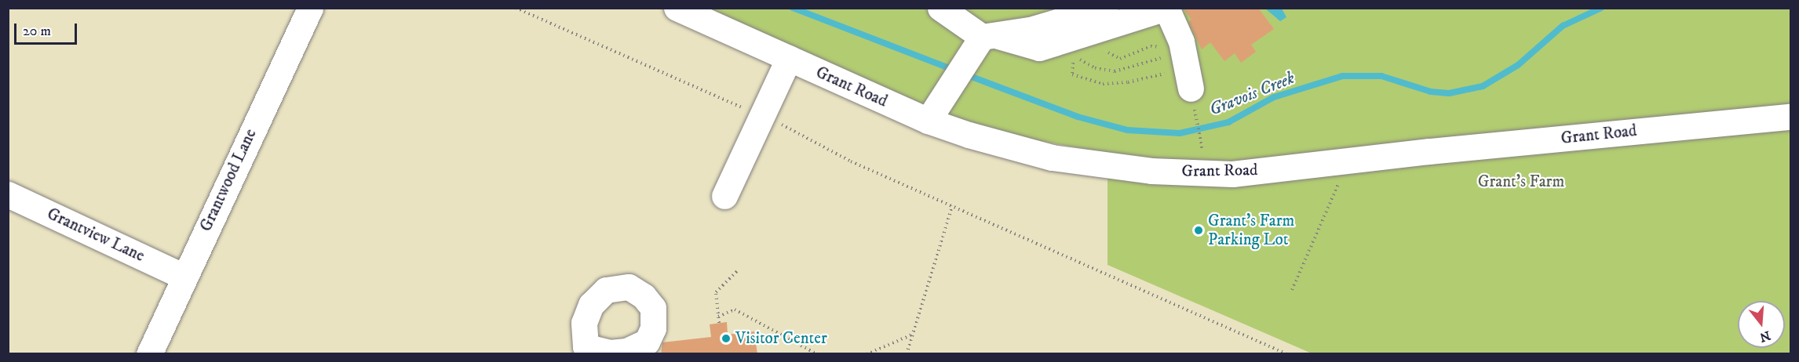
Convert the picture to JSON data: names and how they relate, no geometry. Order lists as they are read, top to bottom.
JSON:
{
  "streets": {
    "street": ["Grant Road", "Grantwood Lane", "Grantview Lane"]
  },
  "crossings": [
    ["Grantwood Lane", "Grantview Lane"]
  ],
  "water": ["Gravois Creek"],
  "parks": ["Grant's Farm"],
  "places": ["Grant's Farm Parking Lot", "Visitor Center"],
  "scale_bar": "20 m",
  "north": "bottom"
}
